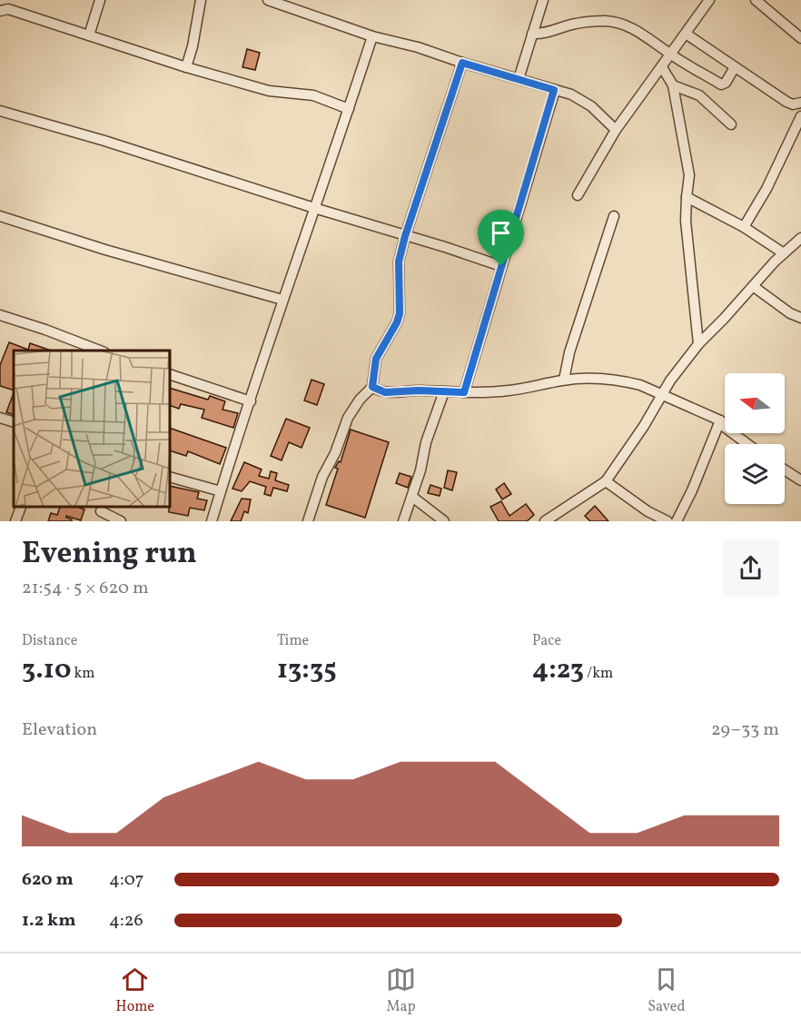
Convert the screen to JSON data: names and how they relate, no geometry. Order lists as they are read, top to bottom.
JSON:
{
  "north": "left",
  "page": {
    "heading": ["Evening run", "21:54 · 5 × 620 m"],
    "stats": [
      ["Distance", "3.10 km"],
      ["Time", "13:35"],
      ["Pace", "4:23 /km"]
    ],
    "chart": ["Elevation", "29–33 m"],
    "list": [
      {
        "name": "620 m",
        "note": "4:07"
      },
      {
        "name": "1.2 km",
        "note": "4:26"
      }
    ],
    "tabs": ["Home", "Map", "Saved"]
  }
}
